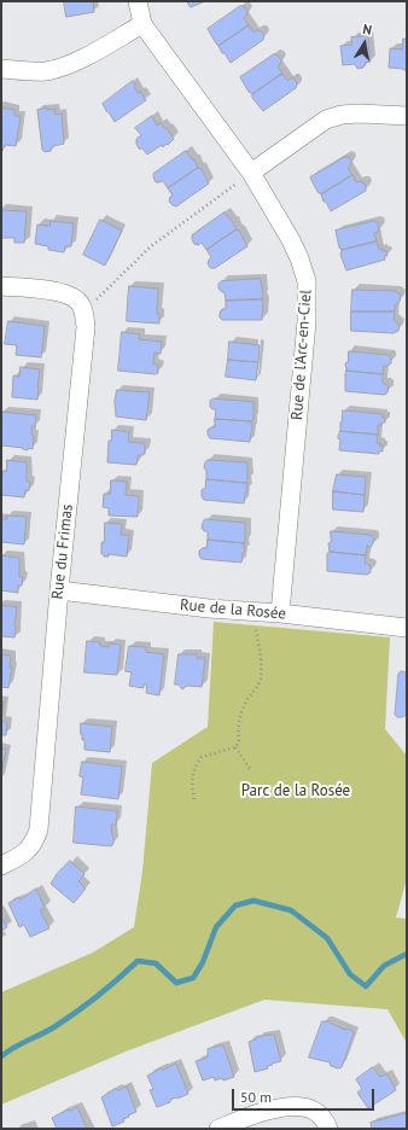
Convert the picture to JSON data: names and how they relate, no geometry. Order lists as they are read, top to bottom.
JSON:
{
  "streets": {
    "street": ["Rue de l'Arc-en-Ciel", "Rue du Frimas", "Rue de la Rosée"]
  },
  "crossings": [
    ["Rue de l'Arc-en-Ciel", "Rue de la Rosée"],
    ["Rue du Frimas", "Rue de la Rosée"]
  ],
  "parks": ["Parc de la Rosée"],
  "scale_bar": "50 m",
  "north": "top"
}
